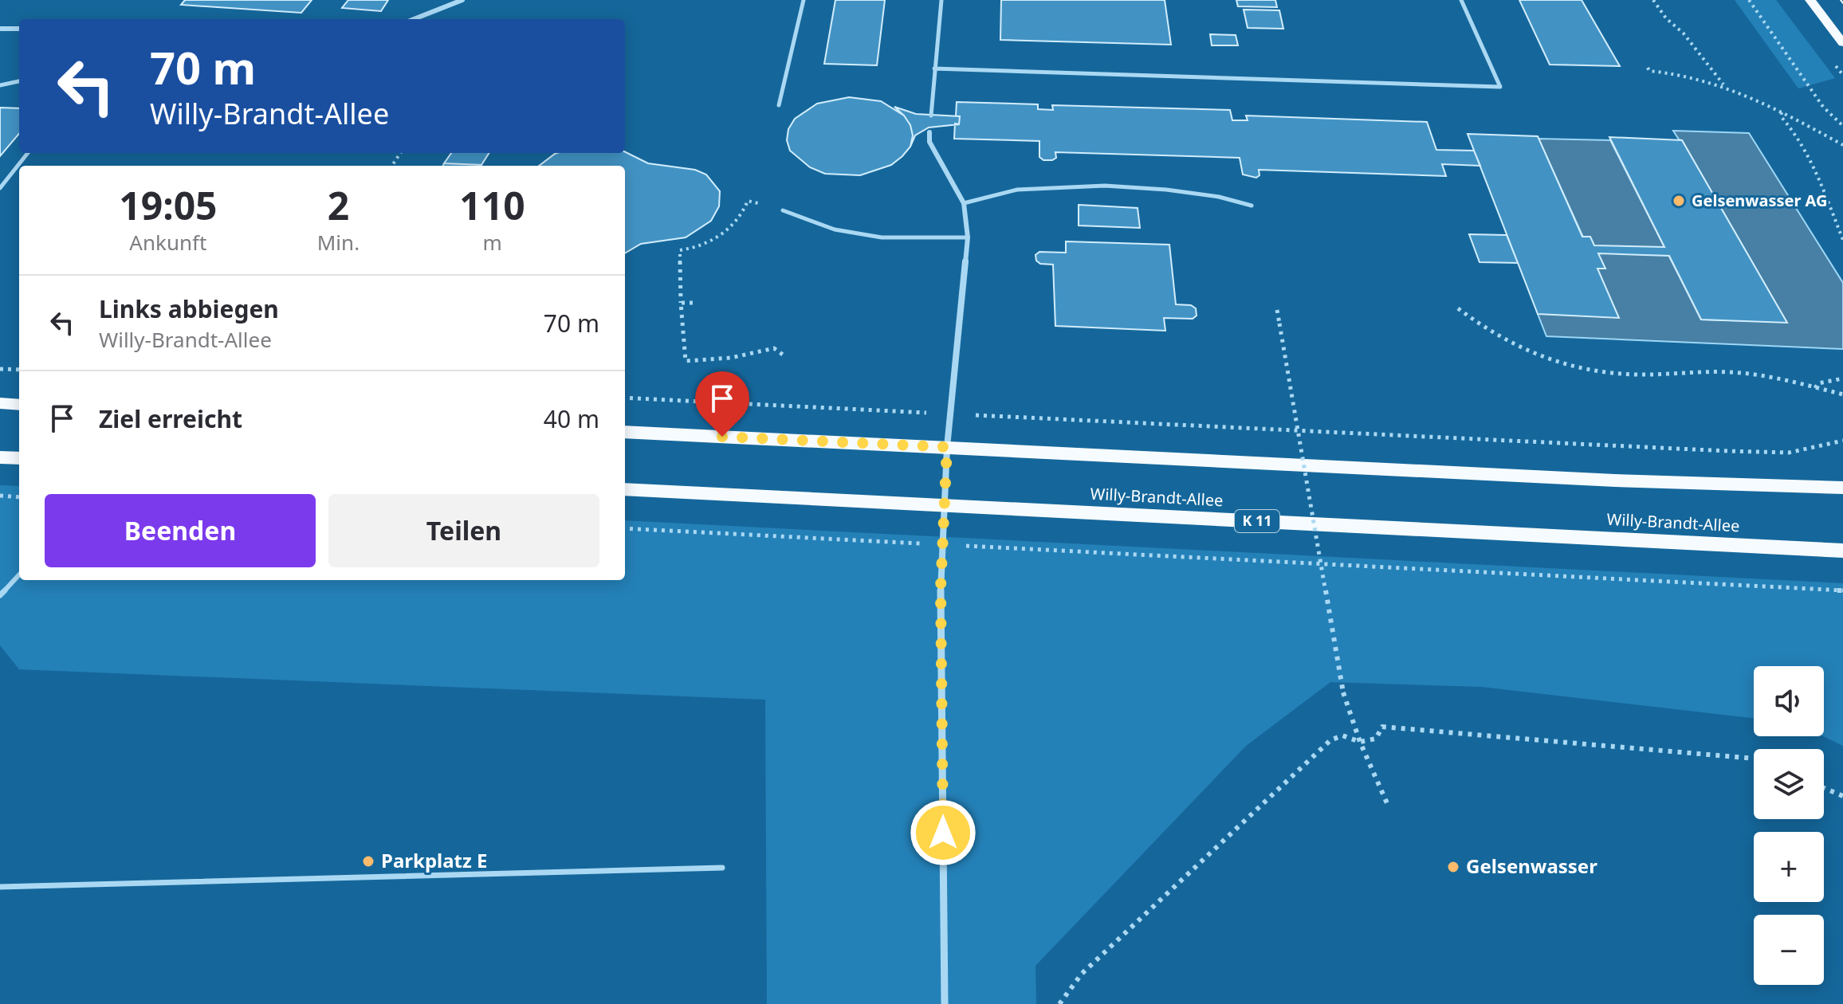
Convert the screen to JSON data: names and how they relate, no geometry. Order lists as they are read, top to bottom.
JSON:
{
  "streets": {
    "main road": ["Willy-Brandt-Allee", "K 11"]
  },
  "places": ["Gelsenwasser AG", "Parkplatz E", "Gelsenwasser"],
  "page": {
    "turn": ["70 m", "Willy-Brandt-Allee"],
    "eta": [
      "19:05",
      "Ankunft",
      "2",
      "Min.",
      "110",
      "m"
    ],
    "list": [
      {
        "name": "Links abbiegen",
        "note": "Willy-Brandt-Allee",
        "value": "70 m"
      },
      {
        "name": "Ziel erreicht",
        "value": "40 m"
      }
    ],
    "buttons": ["Beenden", "Teilen"],
    "map_buttons": ["+", "−"]
  }
}
